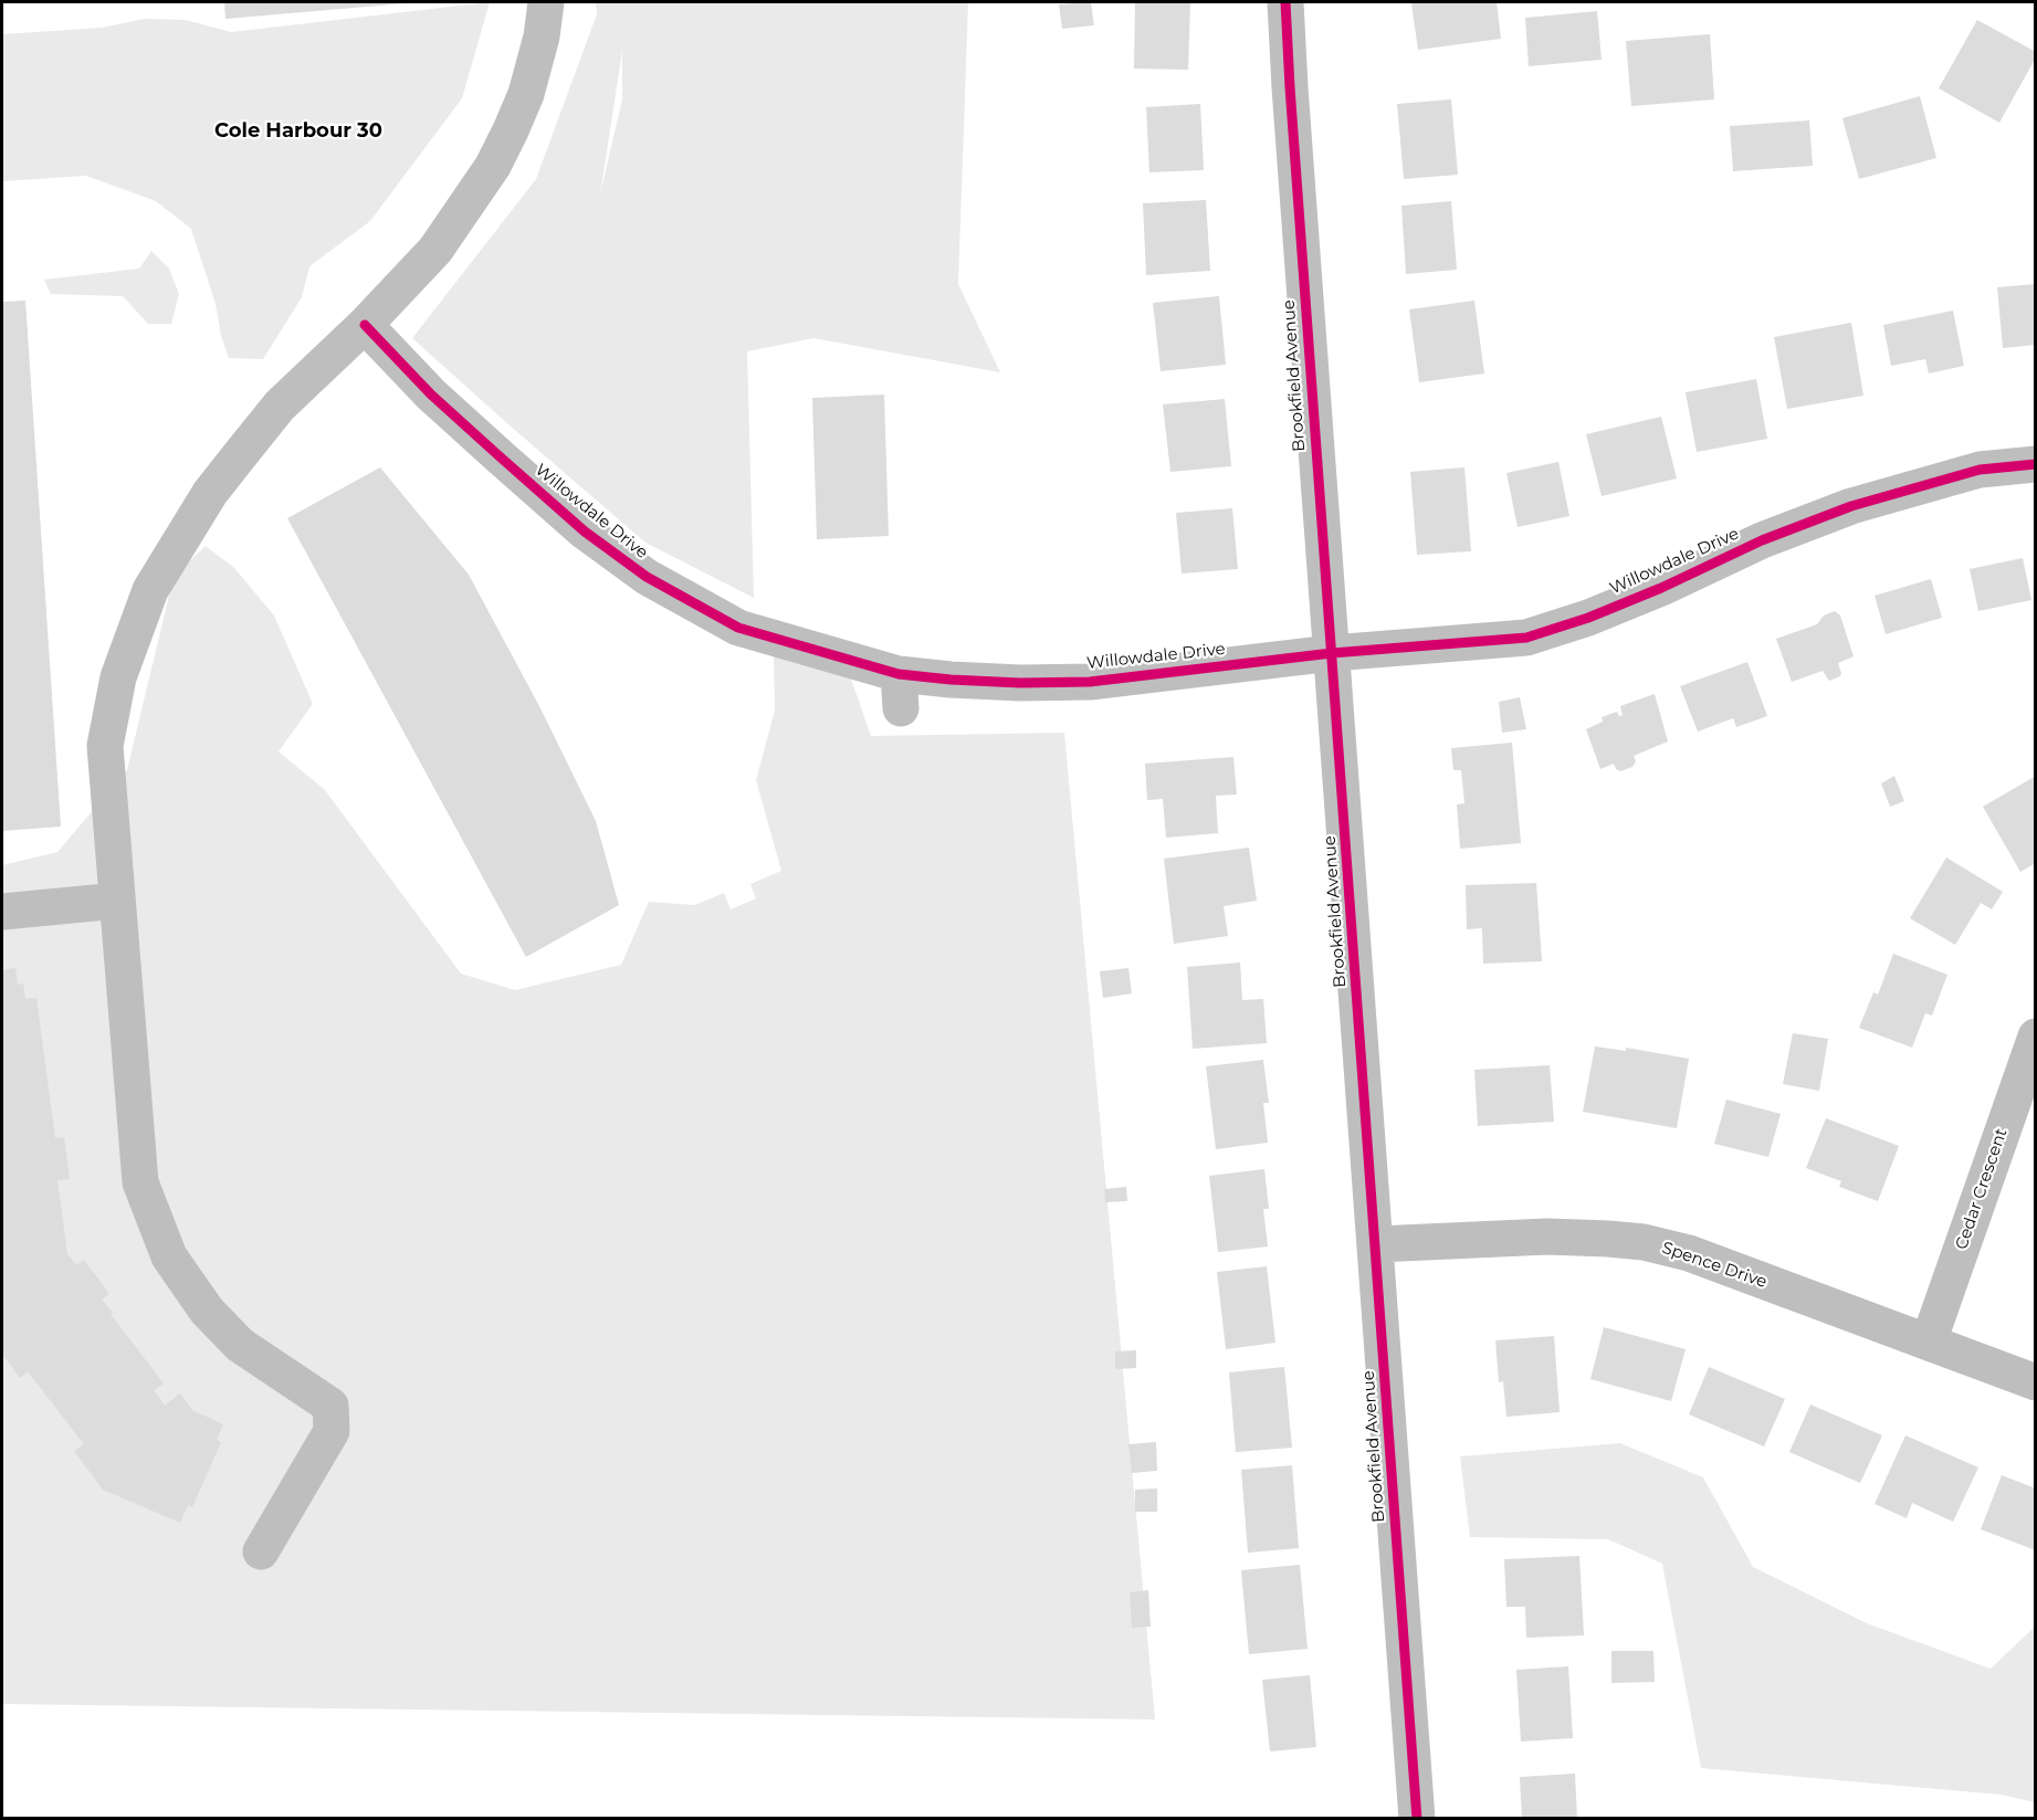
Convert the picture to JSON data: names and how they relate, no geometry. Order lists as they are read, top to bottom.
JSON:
{
  "streets": {
    "street": [
      "Brookfield Avenue",
      "Willowdale Drive",
      "Cedar Crescent",
      "Spence Drive"
    ]
  },
  "crossings": [
    ["Brookfield Avenue", "Willowdale Drive"],
    ["Brookfield Avenue", "Spence Drive"],
    ["Cedar Crescent", "Spence Drive"]
  ],
  "districts": ["Cole Harbour 30"]
}
